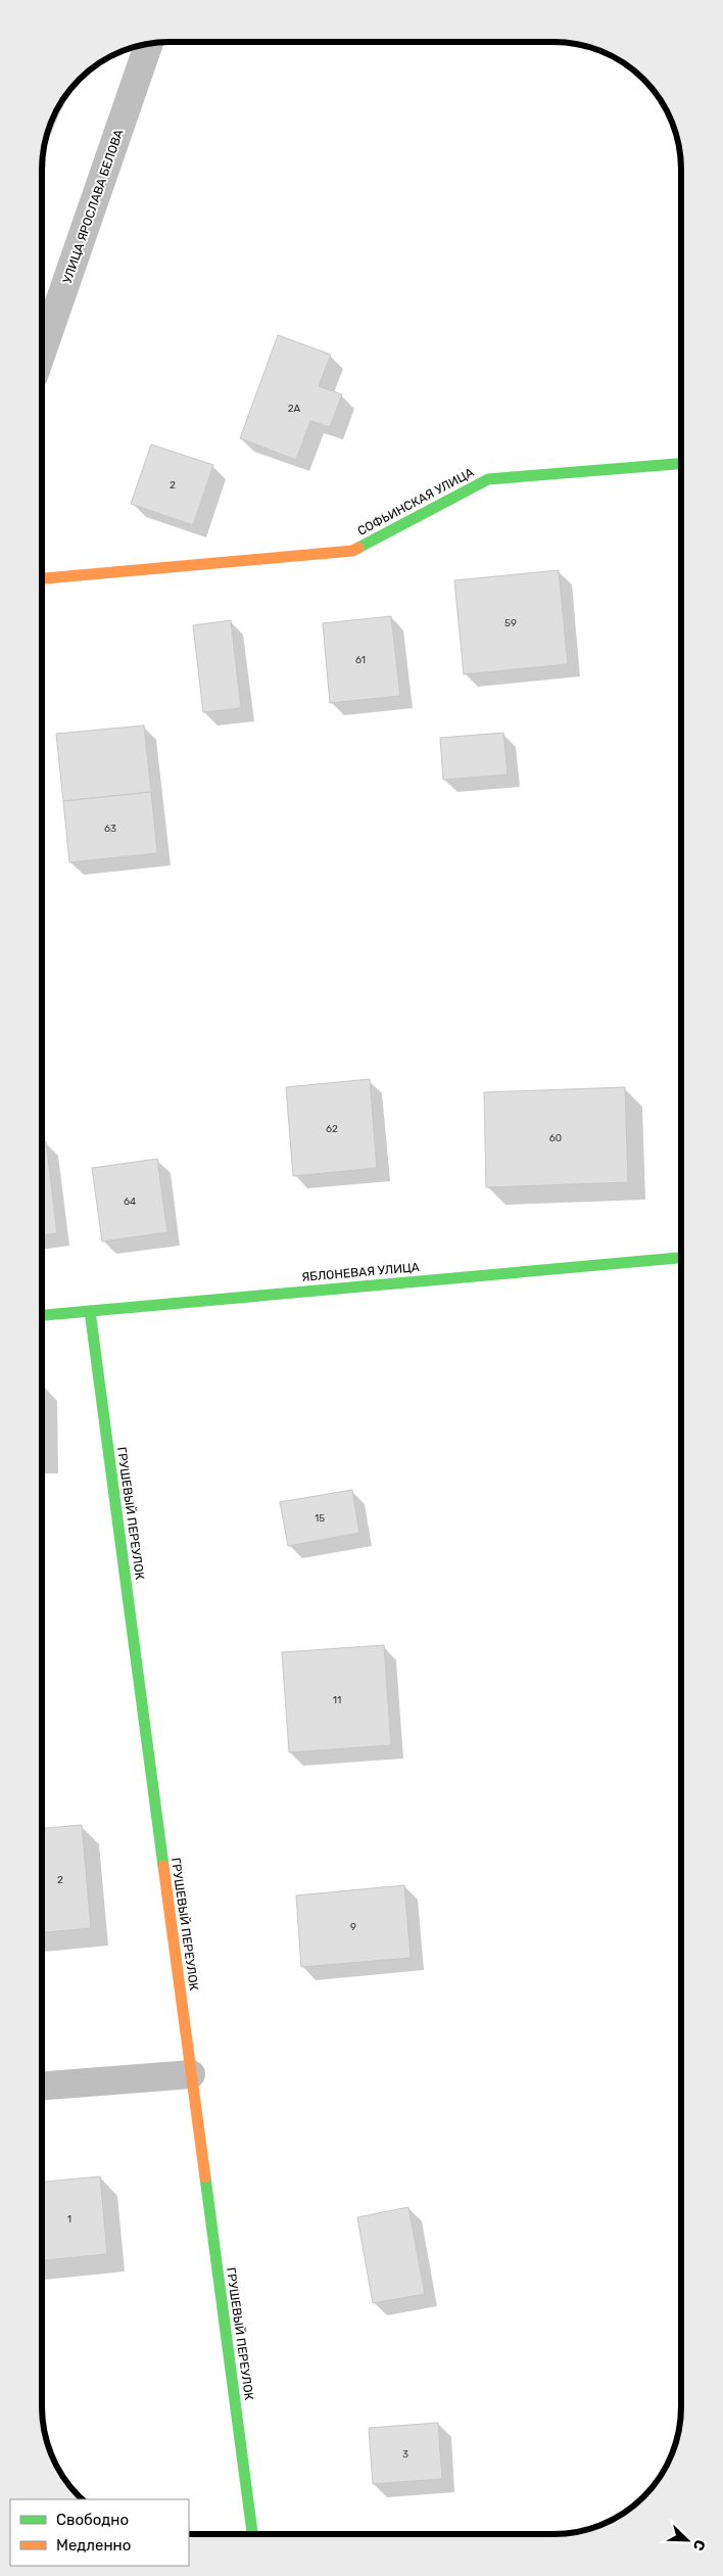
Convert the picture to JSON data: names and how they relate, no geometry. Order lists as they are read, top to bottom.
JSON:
{
  "streets": {
    "street": [
      "УЛИЦА ЯРОСЛАВА БЕЛОВА",
      "СОФЬИНСКАЯ УЛИЦА",
      "ЯБЛОНЕВАЯ УЛИЦА",
      "ГРУШЕВЫЙ ПЕРЕУЛОК"
    ]
  },
  "crossings": [
    ["ЯБЛОНЕВАЯ УЛИЦА", "ГРУШЕВЫЙ ПЕРЕУЛОК"]
  ],
  "house_numbers": [
    "2А",
    "2",
    "59",
    "61",
    "63",
    "62",
    "60",
    "64",
    "15",
    "11",
    "2",
    "9",
    "1",
    "3"
  ],
  "legend": ["Свободно", "Медленно"],
  "north": "bottom right"
}
